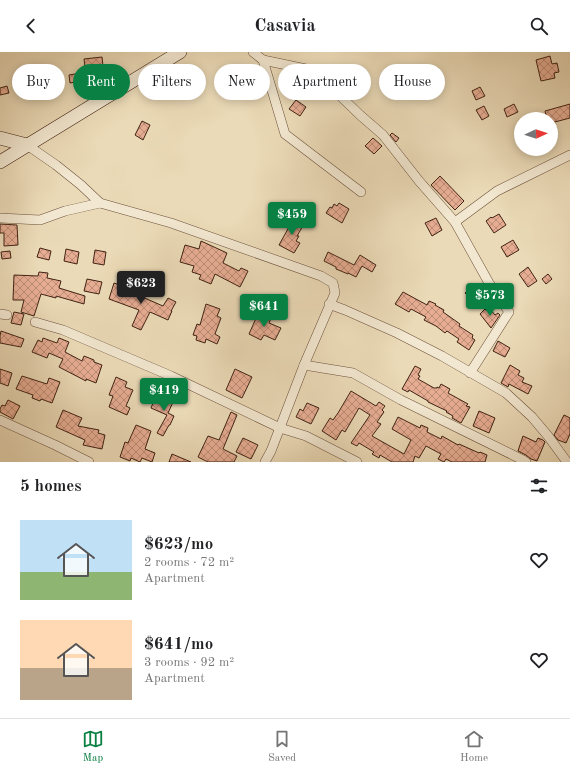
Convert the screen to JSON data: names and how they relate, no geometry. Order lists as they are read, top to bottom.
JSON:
{
  "north": "right",
  "page": {
    "header": "Casavia",
    "chip": [
      "Buy",
      "Rent",
      "Filters",
      "New",
      "Apartment",
      "House"
    ],
    "price": [
      "$459",
      "$623",
      "$573",
      "$641",
      "$419"
    ],
    "heading": "5 homes",
    "list": [
      {
        "name": "$623/mo",
        "note": "2 rooms · 72 m² · Apartment"
      },
      {
        "name": "$641/mo",
        "note": "3 rooms · 92 m² · Apartment"
      }
    ],
    "tabs": ["Map", "Saved", "Home"]
  }
}
